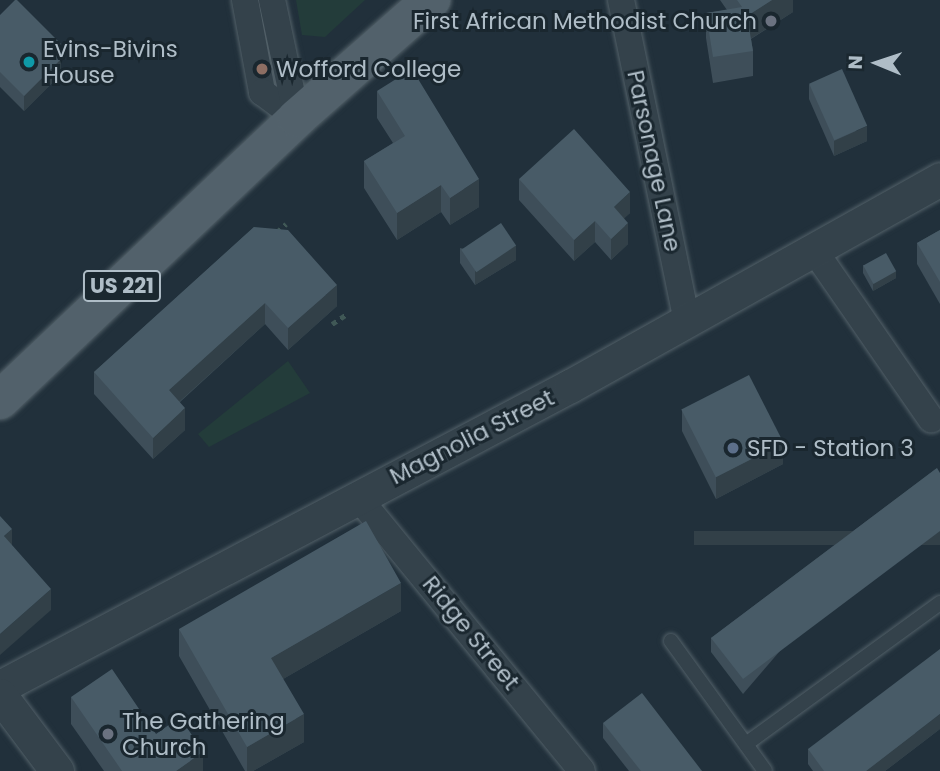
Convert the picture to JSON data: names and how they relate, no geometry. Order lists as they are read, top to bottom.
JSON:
{
  "streets": {
    "main road": ["US 221"],
    "street": ["Parsonage Lane", "Magnolia Street", "Ridge Street"]
  },
  "crossings": [
    ["Parsonage Lane", "Magnolia Street"],
    ["Magnolia Street", "Ridge Street"]
  ],
  "places": [
    "First African Methodist Church",
    "Evins-Bivins House",
    "Wofford College",
    "SFD - Station 3",
    "The Gathering Church"
  ],
  "north": "left"
}
